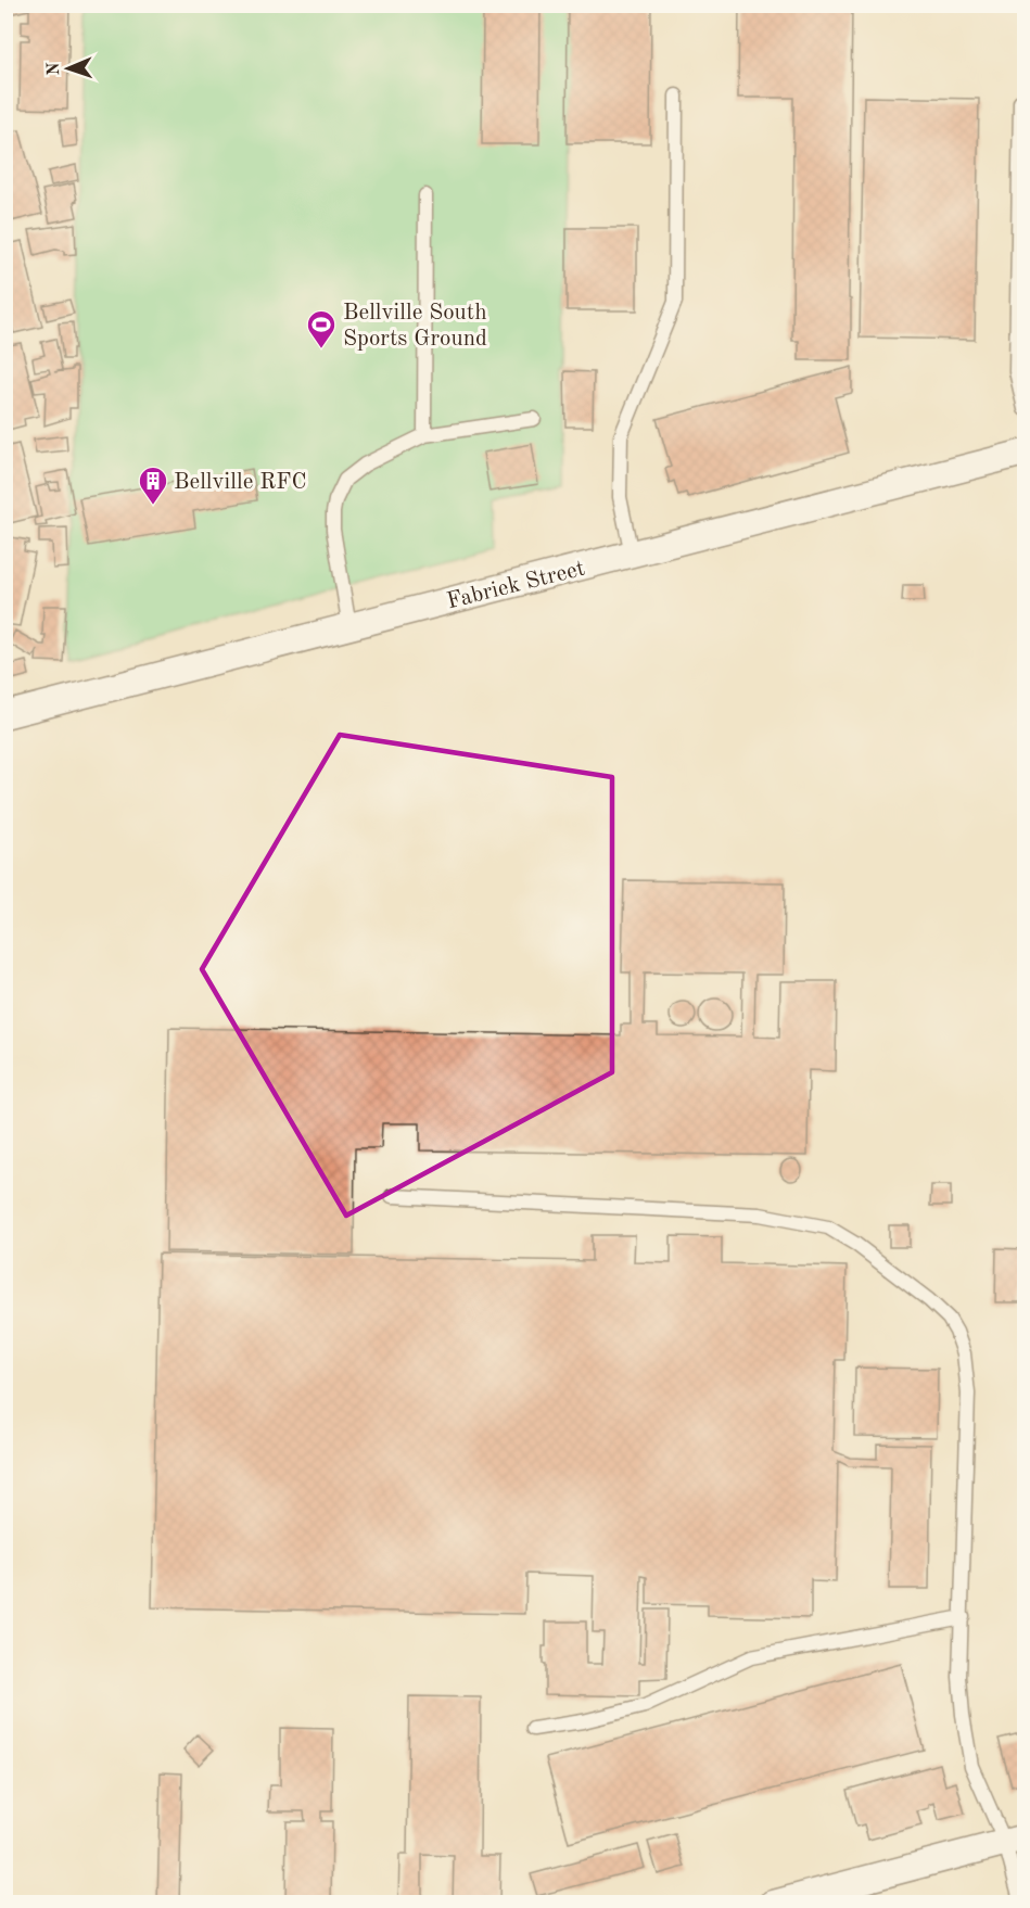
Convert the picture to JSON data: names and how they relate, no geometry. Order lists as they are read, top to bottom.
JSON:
{
  "streets": {
    "street": ["Fabriek Street"]
  },
  "places": {
    "sports": ["Bellville South Sports Ground"],
    "building": ["Bellville RFC"]
  },
  "north": "left"
}
